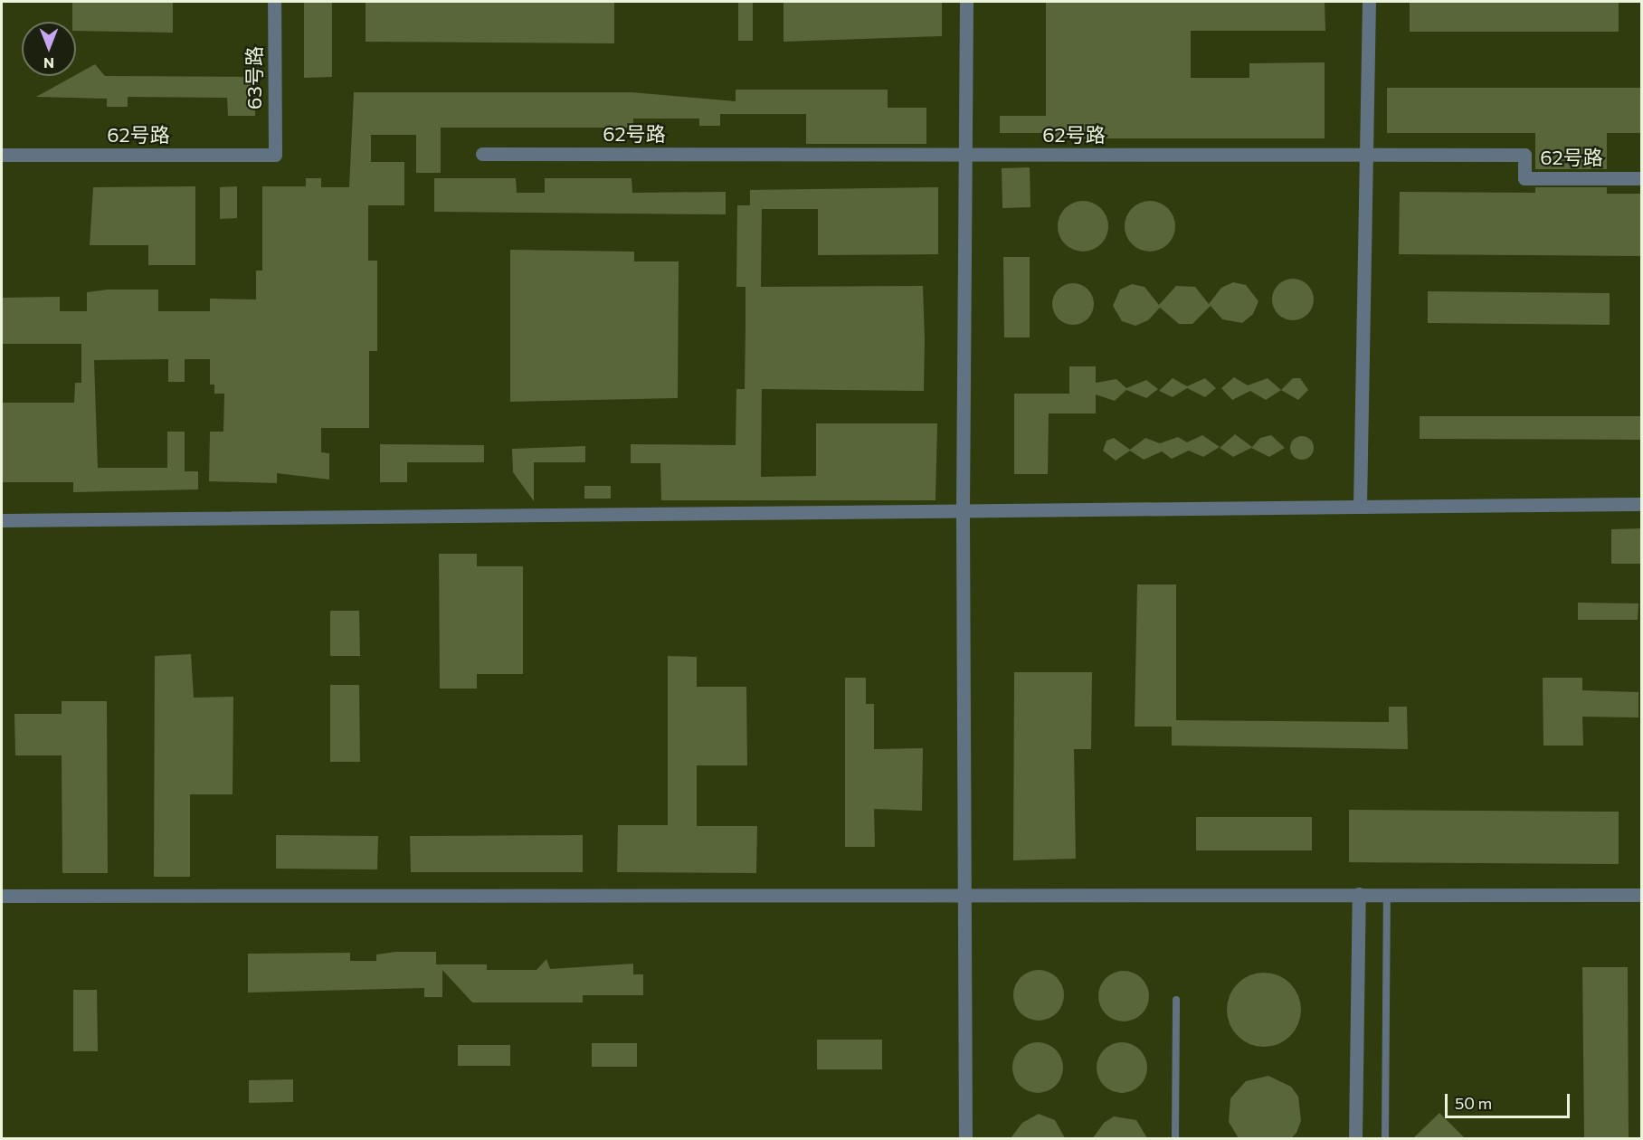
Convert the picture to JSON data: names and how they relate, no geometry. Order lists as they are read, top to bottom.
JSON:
{
  "streets": {
    "street": ["63号路", "62号路"]
  },
  "crossings": [
    ["63号路", "62号路"]
  ],
  "scale_bar": "50 m",
  "north": "bottom"
}
